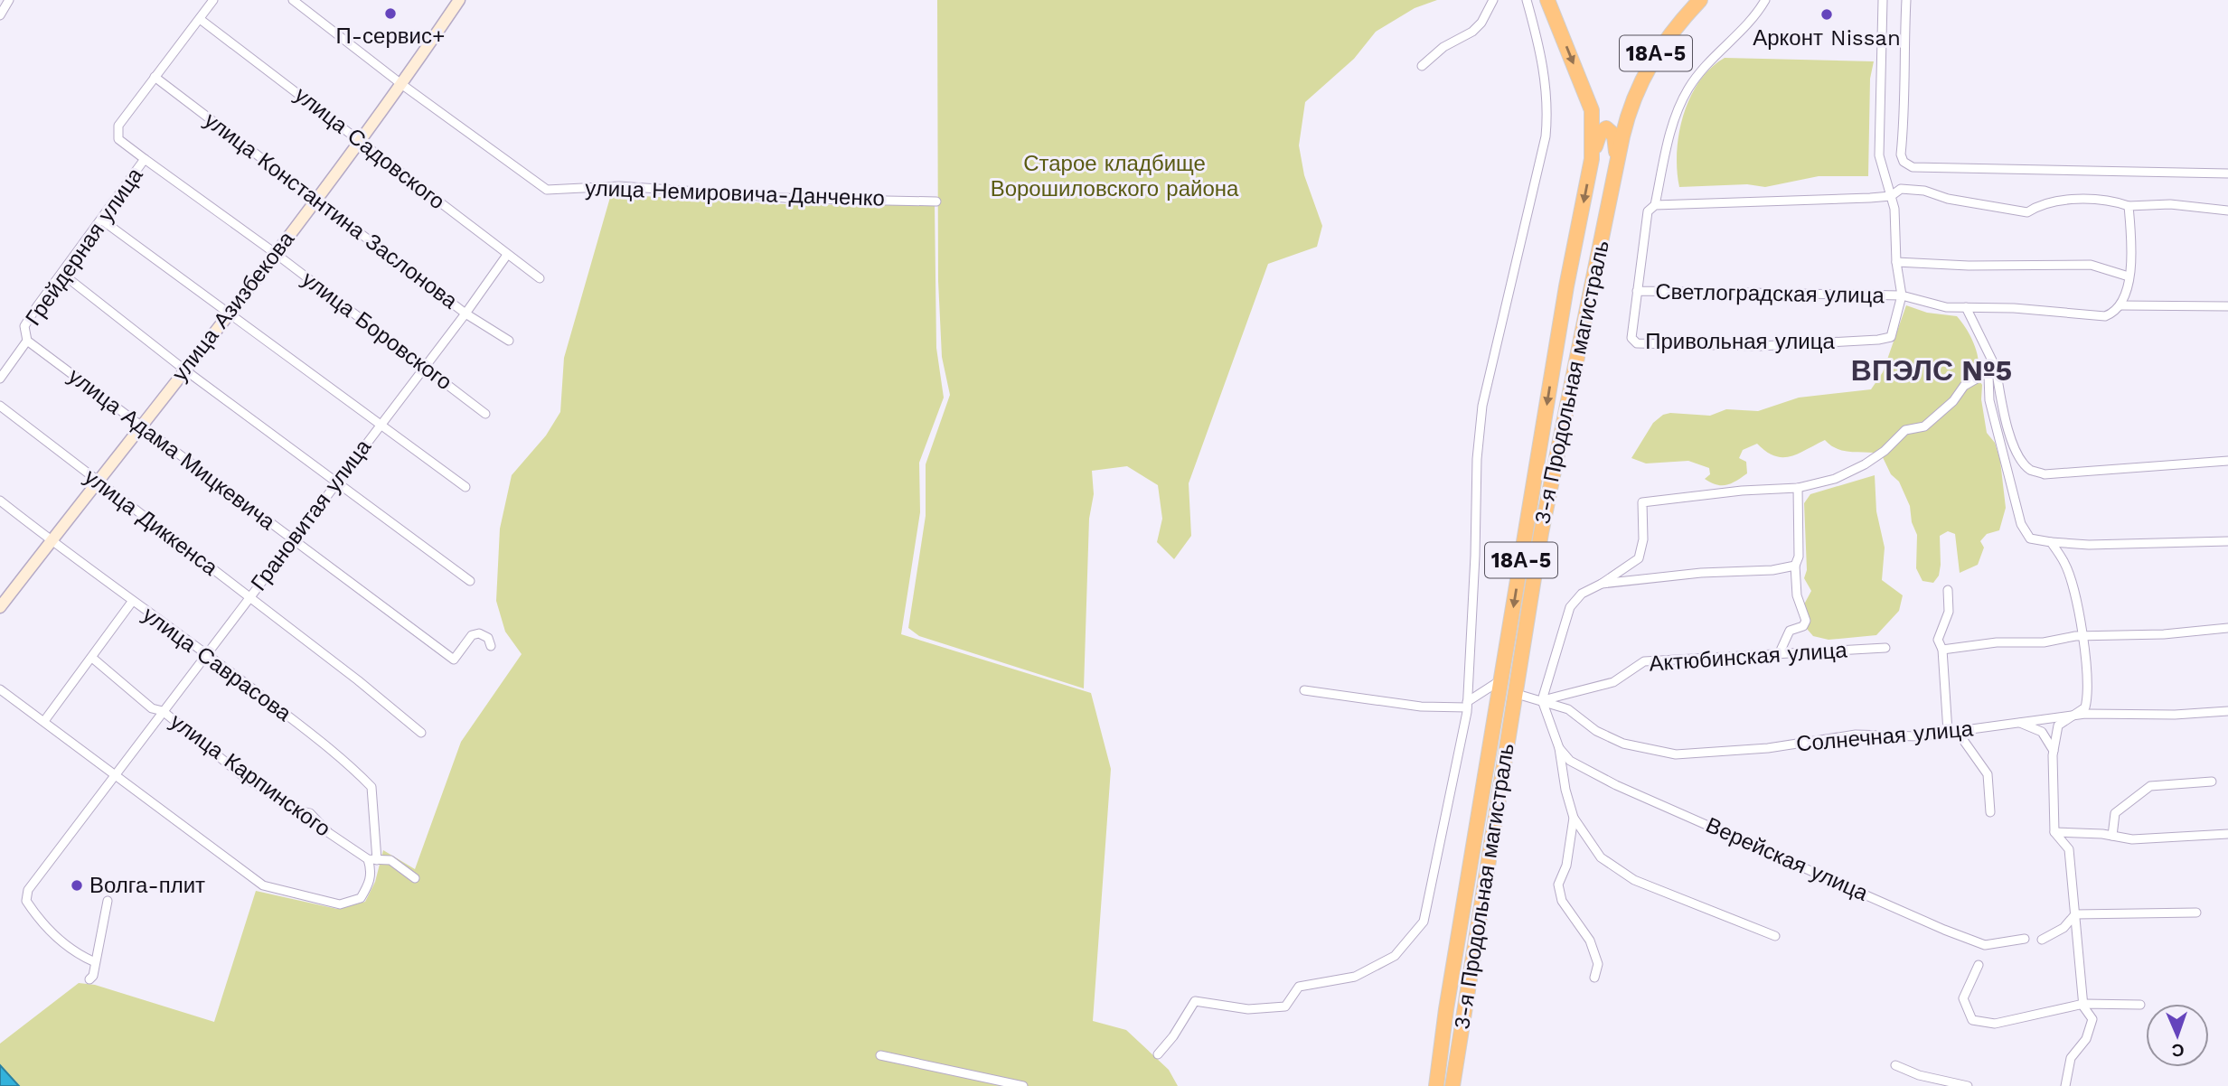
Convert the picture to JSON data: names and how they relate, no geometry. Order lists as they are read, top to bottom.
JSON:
{
  "streets": {
    "highway": ["18А-5", "3-я Продольная магистраль"],
    "main road": ["улица Азизбекова"],
    "street": [
      "улица Садовского",
      "улица Немировича-Данченко",
      "улица Константина Заслонова",
      "Грейдерная улица",
      "Светлоградская улица",
      "улица Боровского",
      "Привольная улица",
      "улица Адама Мицкевича",
      "Грановитая улица",
      "улица Диккенса",
      "Актюбинская улица",
      "улица Саврасова",
      "Солнечная улица",
      "улица Карпинского",
      "Верейская улица"
    ]
  },
  "crossings": [
    ["улица Садовского", "Грейдерная улица"],
    ["улица Садовского", "улица Азизбекова"],
    ["улица Садовского", "Грановитая улица"],
    ["улица Немировича-Данченко", "улица Азизбекова"],
    ["улица Константина Заслонова", "Грейдерная улица"],
    ["улица Константина Заслонова", "улица Азизбекова"],
    ["улица Константина Заслонова", "Грановитая улица"],
    ["Грейдерная улица", "улица Боровского"],
    ["Грейдерная улица", "улица Адама Мицкевича"],
    ["Светлоградская улица", "Привольная улица"],
    ["улица Азизбекова", "улица Боровского"],
    ["улица Азизбекова", "улица Адама Мицкевича"],
    ["улица Азизбекова", "улица Диккенса"],
    ["улица Азизбекова", "улица Саврасова"],
    ["улица Боровского", "Грановитая улица"],
    ["3-я Продольная магистраль", "Солнечная улица"],
    ["улица Адама Мицкевича", "Грановитая улица"],
    ["Грановитая улица", "улица Диккенса"],
    ["Грановитая улица", "улица Саврасова"],
    ["Грановитая улица", "улица Карпинского"],
    ["Актюбинская улица", "Солнечная улица"],
    ["улица Саврасова", "улица Карпинского"]
  ],
  "districts": ["ВПЭЛС №5"],
  "parks": ["Старое кладбище Ворошиловского района"],
  "places": ["П-сервис+", "Арконт Nissan", "Волга-плит"],
  "north": "bottom"
}
